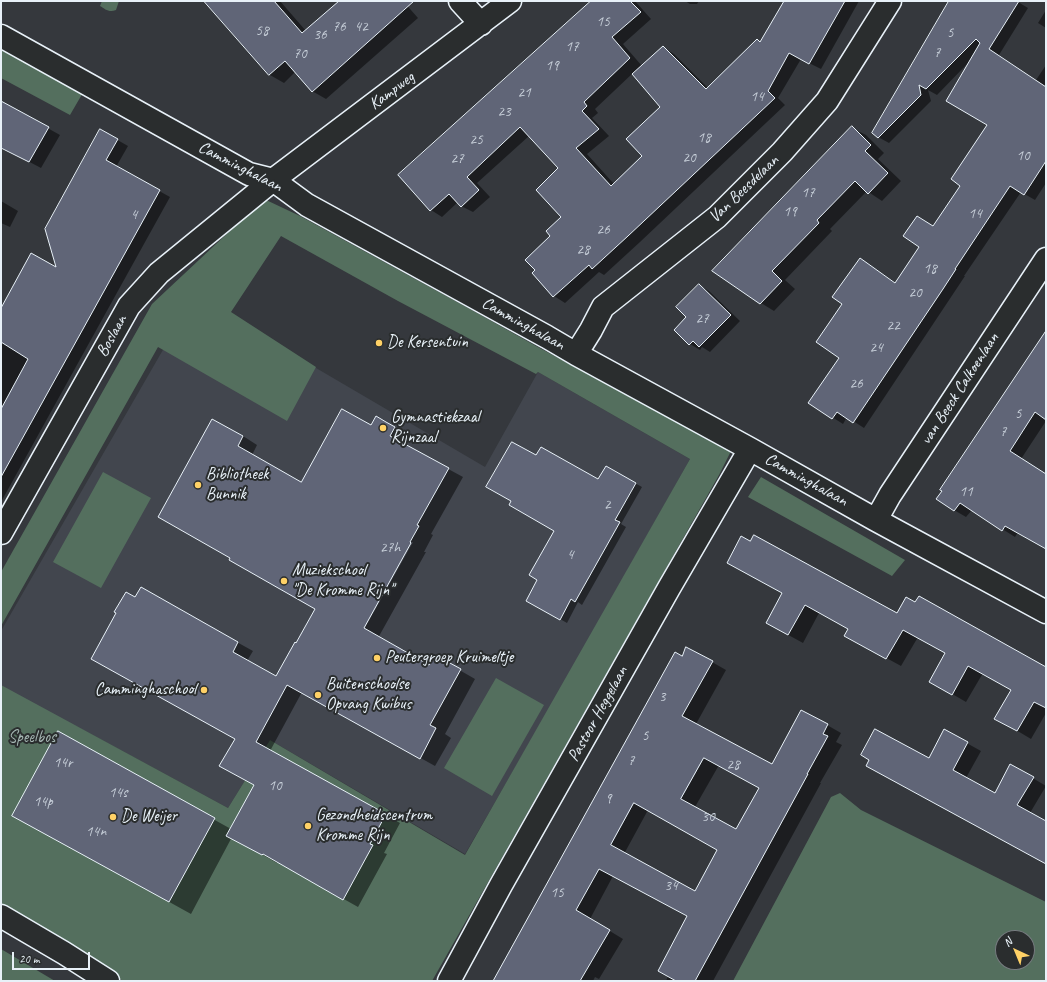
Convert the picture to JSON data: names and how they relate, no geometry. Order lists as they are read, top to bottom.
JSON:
{
  "streets": {
    "street": [
      "Kampweg",
      "Camminghalaan",
      "Van Beesdelaan",
      "Boslaan",
      "van Beeck Calkoenlaan",
      "Pastoor Heggelaan"
    ]
  },
  "crossings": [
    ["Kampweg", "Camminghalaan"],
    ["Kampweg", "Boslaan"],
    ["Camminghalaan", "Van Beesdelaan"],
    ["Camminghalaan", "Boslaan"],
    ["Camminghalaan", "van Beeck Calkoenlaan"],
    ["Camminghalaan", "Pastoor Heggelaan"]
  ],
  "parks": ["Speelbos"],
  "places": [
    "De Kersentuin",
    "Gymnastiekzaal Rijnzaal",
    "Bibliotheek Bunnik",
    "Muziekschool \"De Kromme Rijn\"",
    "Peutergroep Kruimeltje",
    "Camminghaschool",
    "Buitenschoolse Opvang Kwibus",
    "De Weijer",
    "Gezondheidscentrum Kromme Rijn"
  ],
  "house_numbers": [
    "15",
    "76",
    "42",
    "58",
    "5",
    "36",
    "17",
    "7",
    "70",
    "19",
    "21",
    "14",
    "23",
    "18",
    "25",
    "10",
    "20",
    "27",
    "17",
    "19",
    "14",
    "4",
    "26",
    "28",
    "18",
    "20",
    "27",
    "22",
    "24",
    "26",
    "5",
    "7",
    "11",
    "2",
    "27h",
    "4",
    "3",
    "5",
    "7",
    "14r",
    "28",
    "10",
    "14s",
    "9",
    "14p",
    "30",
    "14n",
    "34",
    "15"
  ],
  "scale_bar": "20 m",
  "north": "top left"
}
